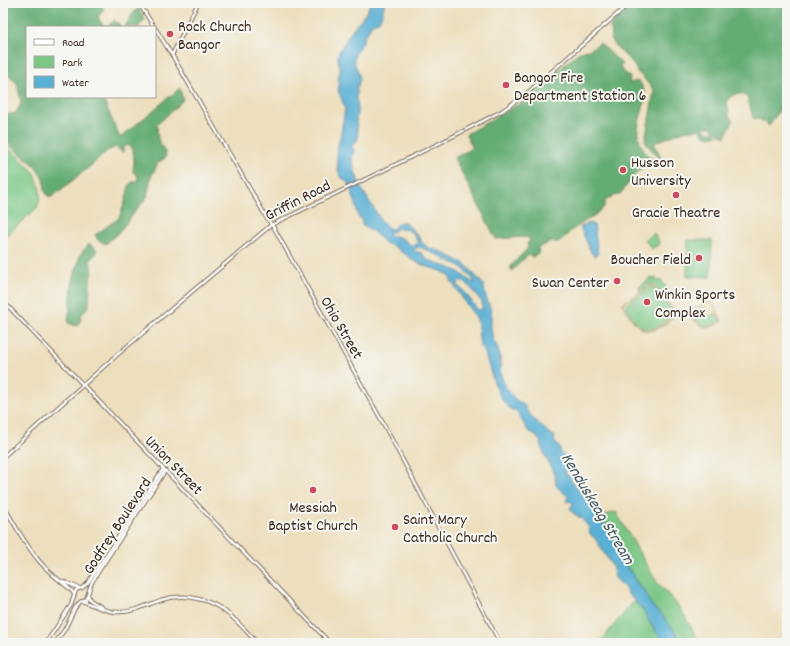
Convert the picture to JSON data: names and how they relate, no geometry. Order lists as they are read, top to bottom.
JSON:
{
  "streets": {
    "street": [
      "Griffin Road",
      "Ohio Street",
      "Union Street",
      "Godfrey Boulevard"
    ]
  },
  "crossings": [
    ["Griffin Road", "Ohio Street"],
    ["Griffin Road", "Union Street"],
    ["Union Street", "Godfrey Boulevard"]
  ],
  "water": ["Kenduskeag Stream"],
  "places": [
    "Rock Church Bangor",
    "Bangor Fire Department Station 6",
    "Husson University",
    "Gracie Theatre",
    "Boucher Field",
    "Swan Center",
    "Winkin Sports Complex",
    "Messiah Baptist Church",
    "Saint Mary Catholic Church"
  ],
  "legend": ["Road", "Park", "Water"]
}
